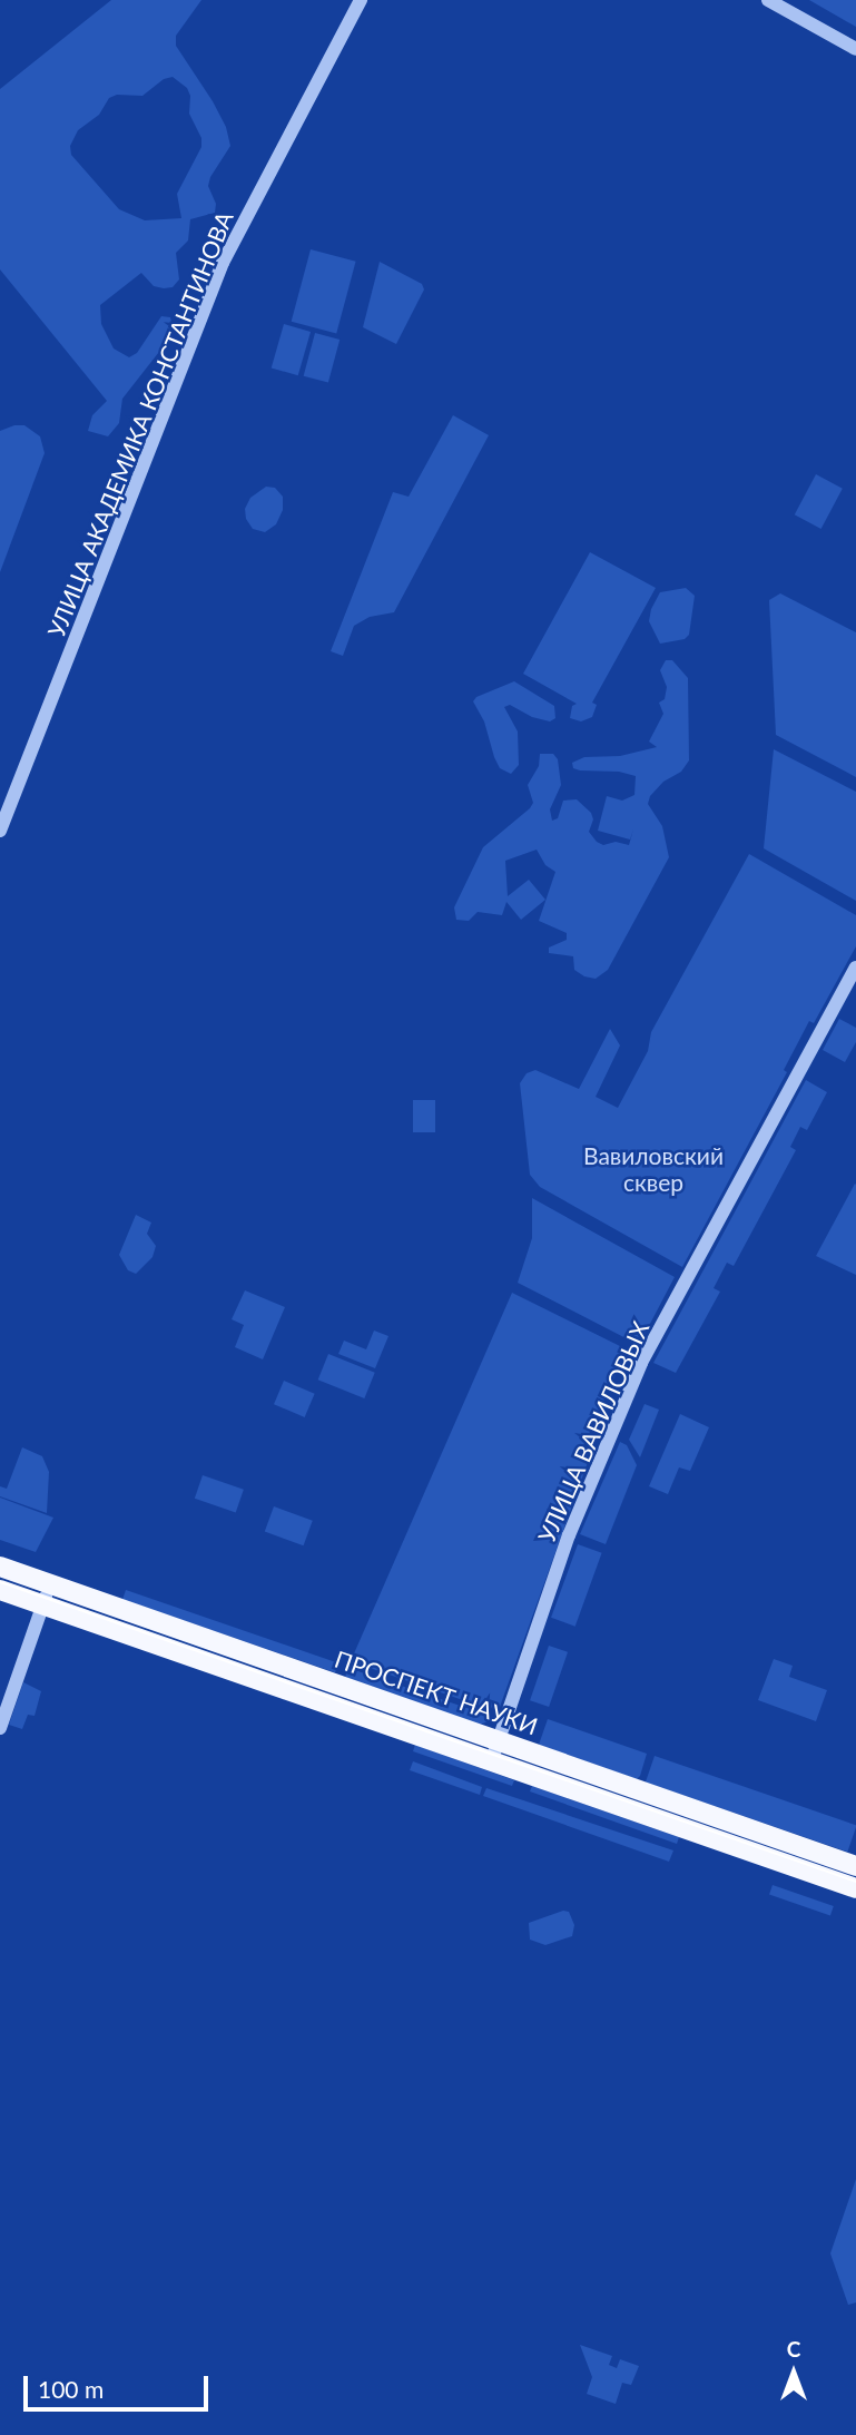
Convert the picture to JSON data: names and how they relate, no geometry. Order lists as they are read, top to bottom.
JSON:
{
  "streets": {
    "main road": ["ПРОСПЕКТ НАУКИ"],
    "street": ["УЛИЦА АКАДЕМИКА КОНСТАНТИНОВА", "УЛИЦА ВАВИЛОВЫХ"]
  },
  "crossings": [
    ["УЛИЦА ВАВИЛОВЫХ", "ПРОСПЕКТ НАУКИ"]
  ],
  "parks": ["Вавиловский сквер"],
  "scale_bar": "100 m",
  "north": "top"
}
